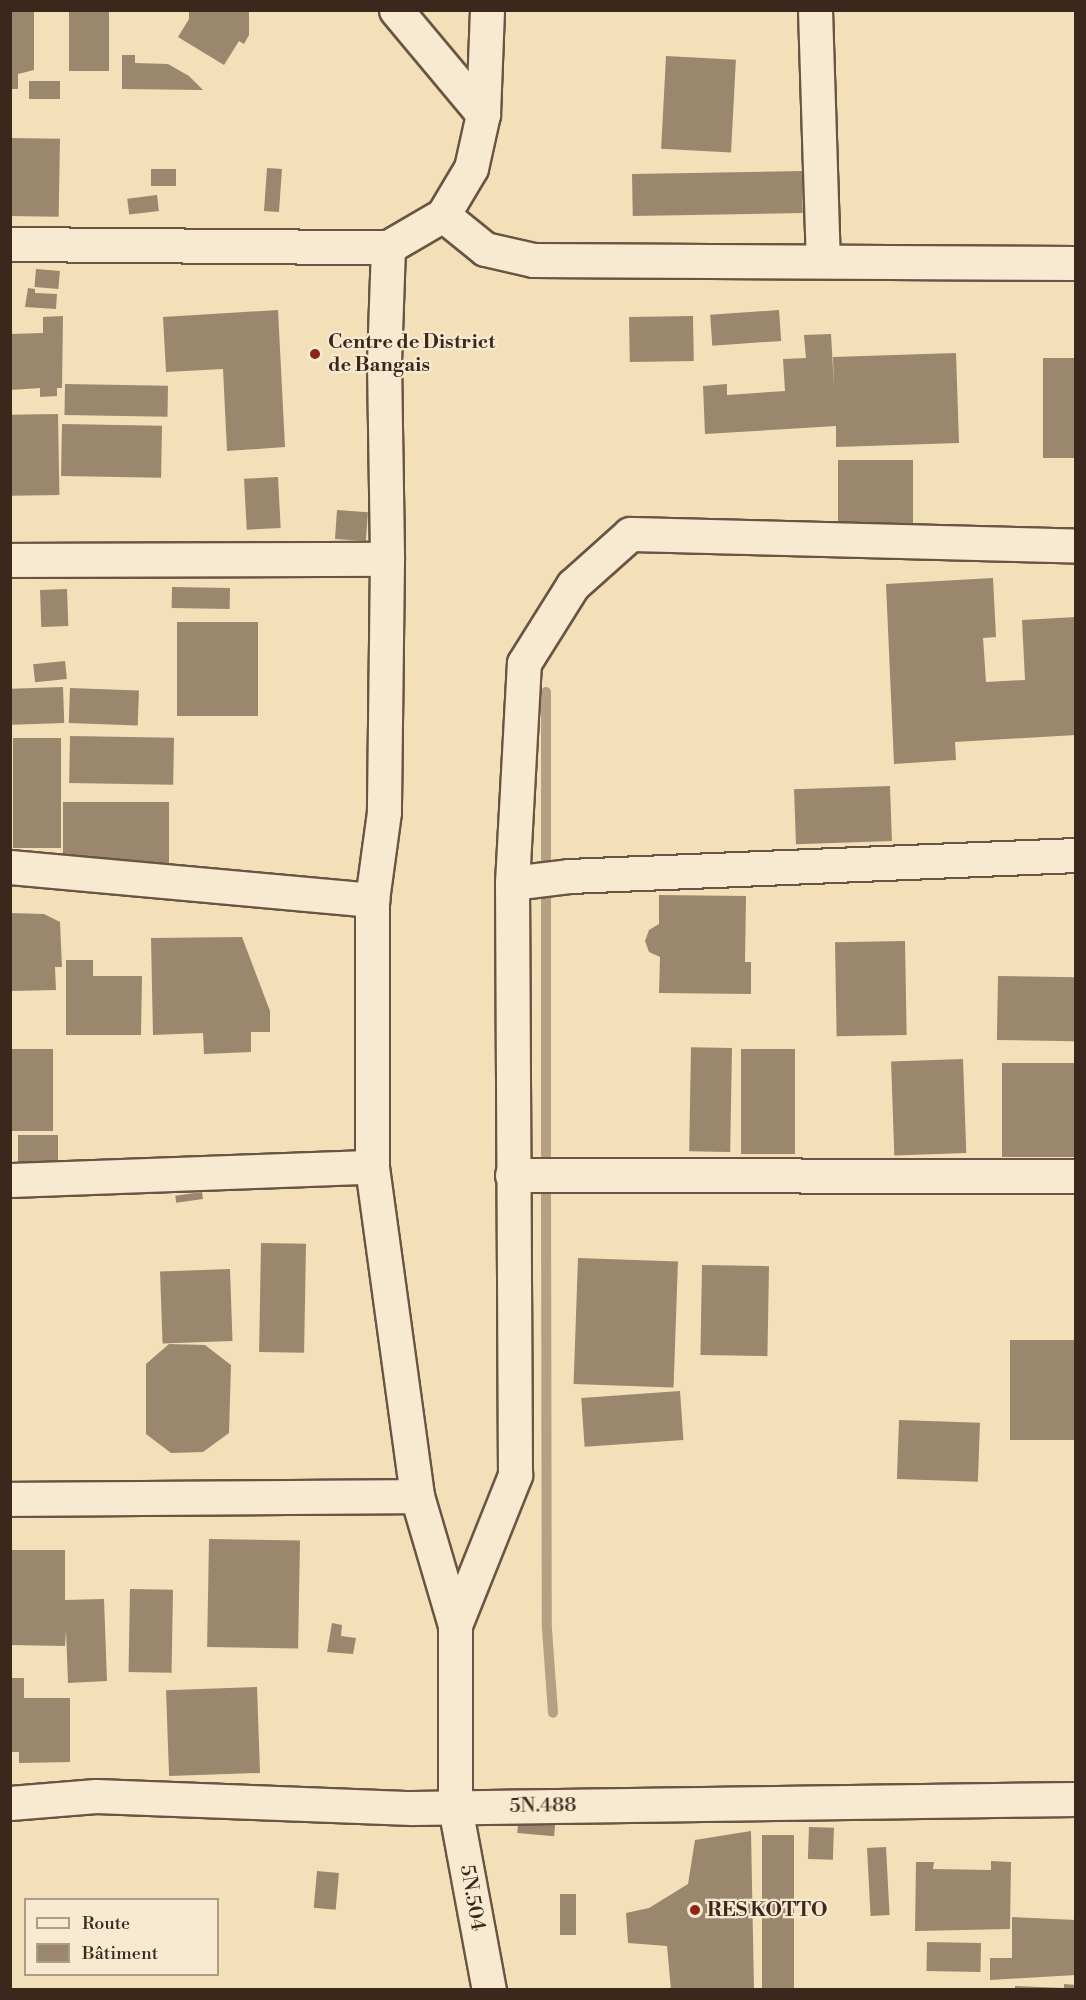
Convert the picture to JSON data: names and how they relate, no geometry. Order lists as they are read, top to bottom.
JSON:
{
  "streets": {
    "street": ["5N.488", "5N.504"]
  },
  "crossings": [
    ["5N.488", "5N.504"]
  ],
  "places": ["Centre de District de Bangais", "RES KOTTO"],
  "legend": ["Route", "Bâtiment"]
}
